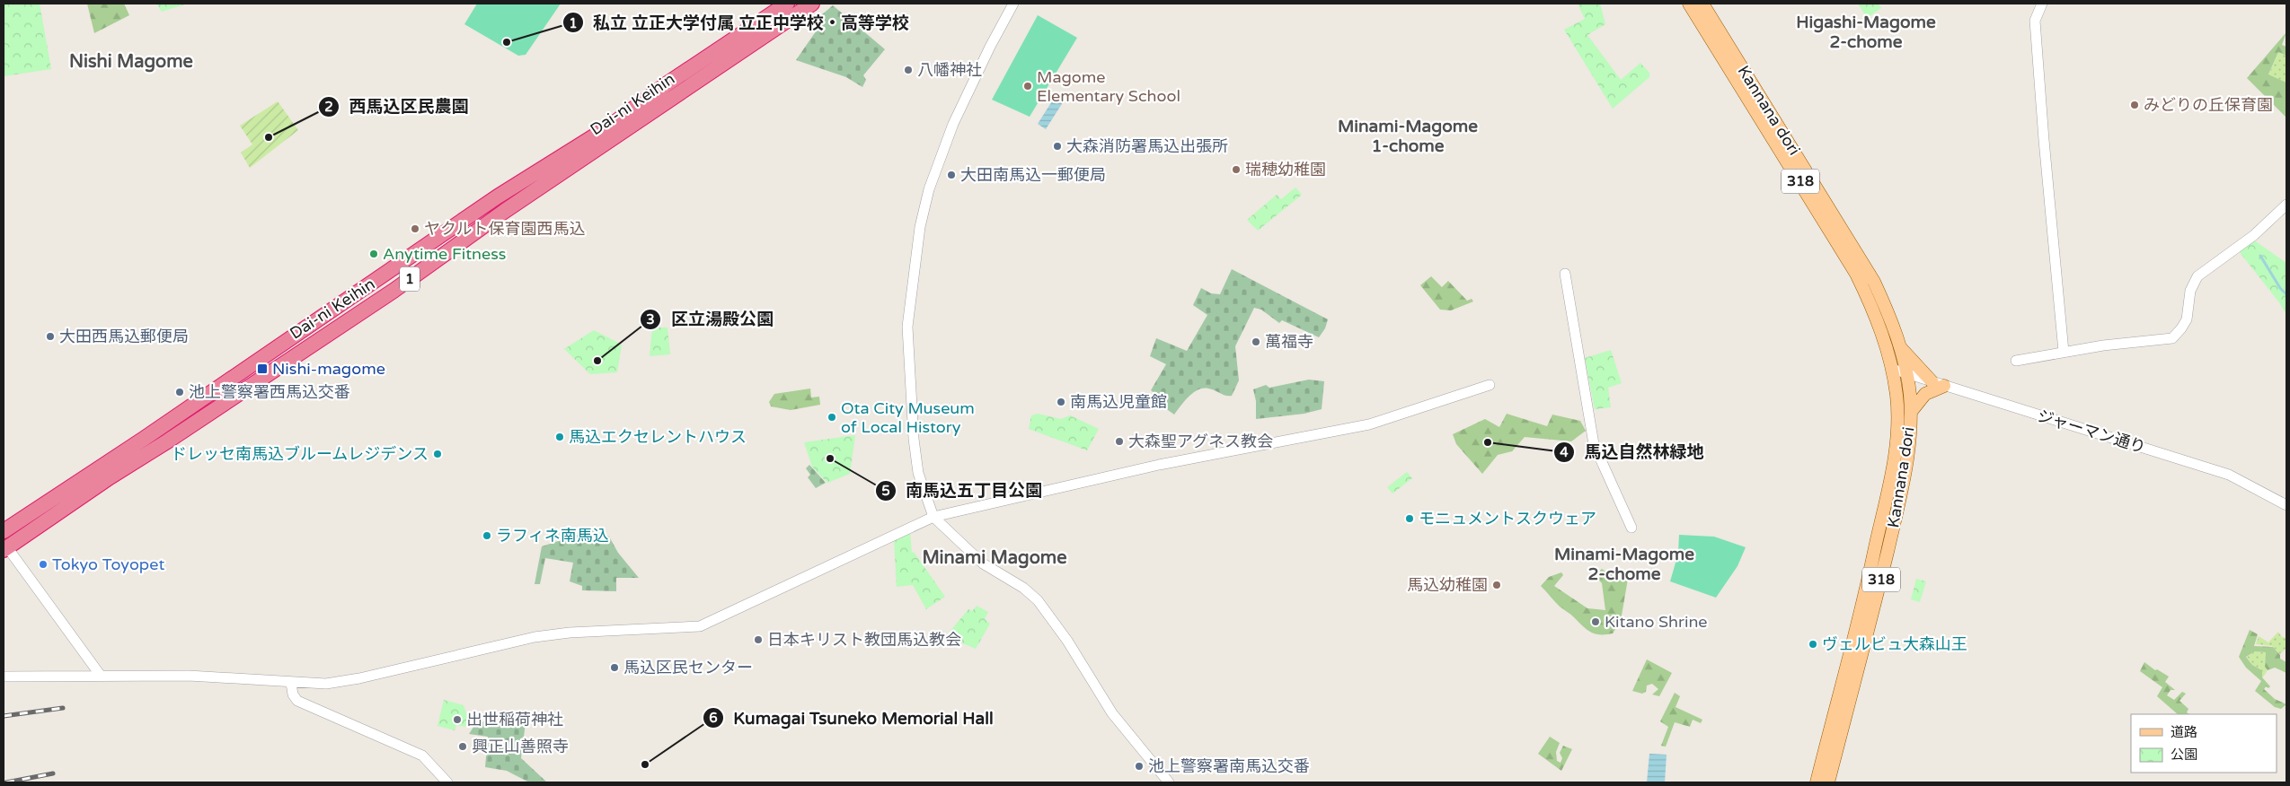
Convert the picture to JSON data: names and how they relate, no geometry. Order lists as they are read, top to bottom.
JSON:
{
  "streets": {
    "highway": ["Dai-ni Keihin", "1"],
    "main road": ["Kannana dori", "318"],
    "street": ["ジャーマン通り"]
  },
  "crossings": [
    ["Kannana dori", "ジャーマン通り"]
  ],
  "districts": [
    "Higashi-Magome 2-chome",
    "Nishi Magome",
    "Minami-Magome 1-chome",
    "Minami-Magome 2-chome",
    "Minami Magome"
  ],
  "places": {
    "other": [
      "私立 立正大学付属 立正中学校・高等学校",
      "八幡神社",
      "Magome Elementary School",
      "みどりの丘保育園",
      "西馬込区民農園",
      "大森消防署馬込出張所",
      "瑞穂幼稚園",
      "大田南馬込一郵便局",
      "ヤクルト保育園西馬込",
      "Anytime Fitness",
      "大田西馬込郵便局",
      "萬福寺",
      "区立湯殿公園",
      "池上警察署西馬込交番",
      "南馬込児童館",
      "Ota City Museum of Local History",
      "馬込エクセレントハウス",
      "大森聖アグネス教会",
      "馬込自然林緑地",
      "ドレッセ南馬込ブルームレジデンス",
      "南馬込五丁目公園",
      "モニュメントスクウェア",
      "ラフィネ南馬込",
      "Tokyo Toyopet",
      "馬込幼稚園",
      "Kitano Shrine",
      "日本キリスト教団馬込教会",
      "ヴェルビュ大森山王",
      "馬込区民センター",
      "出世稲荷神社",
      "興正山善照寺",
      "Kumagai Tsuneko Memorial Hall",
      "池上警察署南馬込交番"
    ],
    "transit": ["Nishi-magome"]
  },
  "legend": ["道路", "公園"]
}
